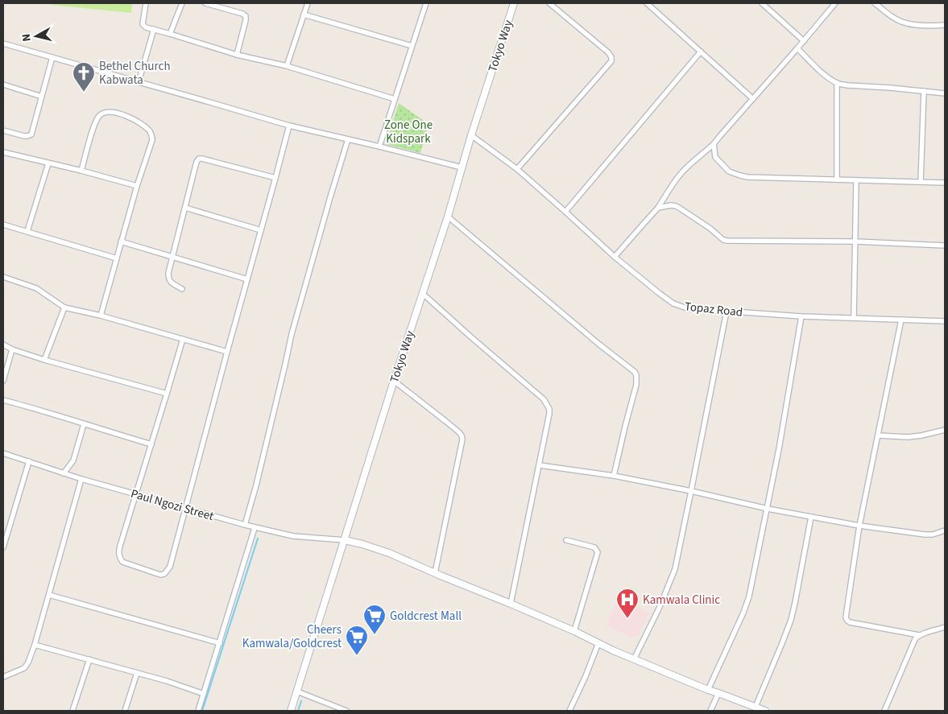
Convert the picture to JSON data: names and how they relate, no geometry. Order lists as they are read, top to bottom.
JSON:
{
  "streets": {
    "main road": ["Tokyo Way"],
    "street": ["Topaz Road", "Paul Ngozi Street"]
  },
  "crossings": [
    ["Tokyo Way", "Topaz Road"],
    ["Tokyo Way", "Paul Ngozi Street"]
  ],
  "parks": ["Zone One Kidspark"],
  "places": {
    "church": ["Bethel Church Kabwata"],
    "hospital": ["Kamwala Clinic"],
    "supermarket": ["Goldcrest Mall", "Cheers Kamwala/Goldcrest"]
  },
  "north": "left"
}
